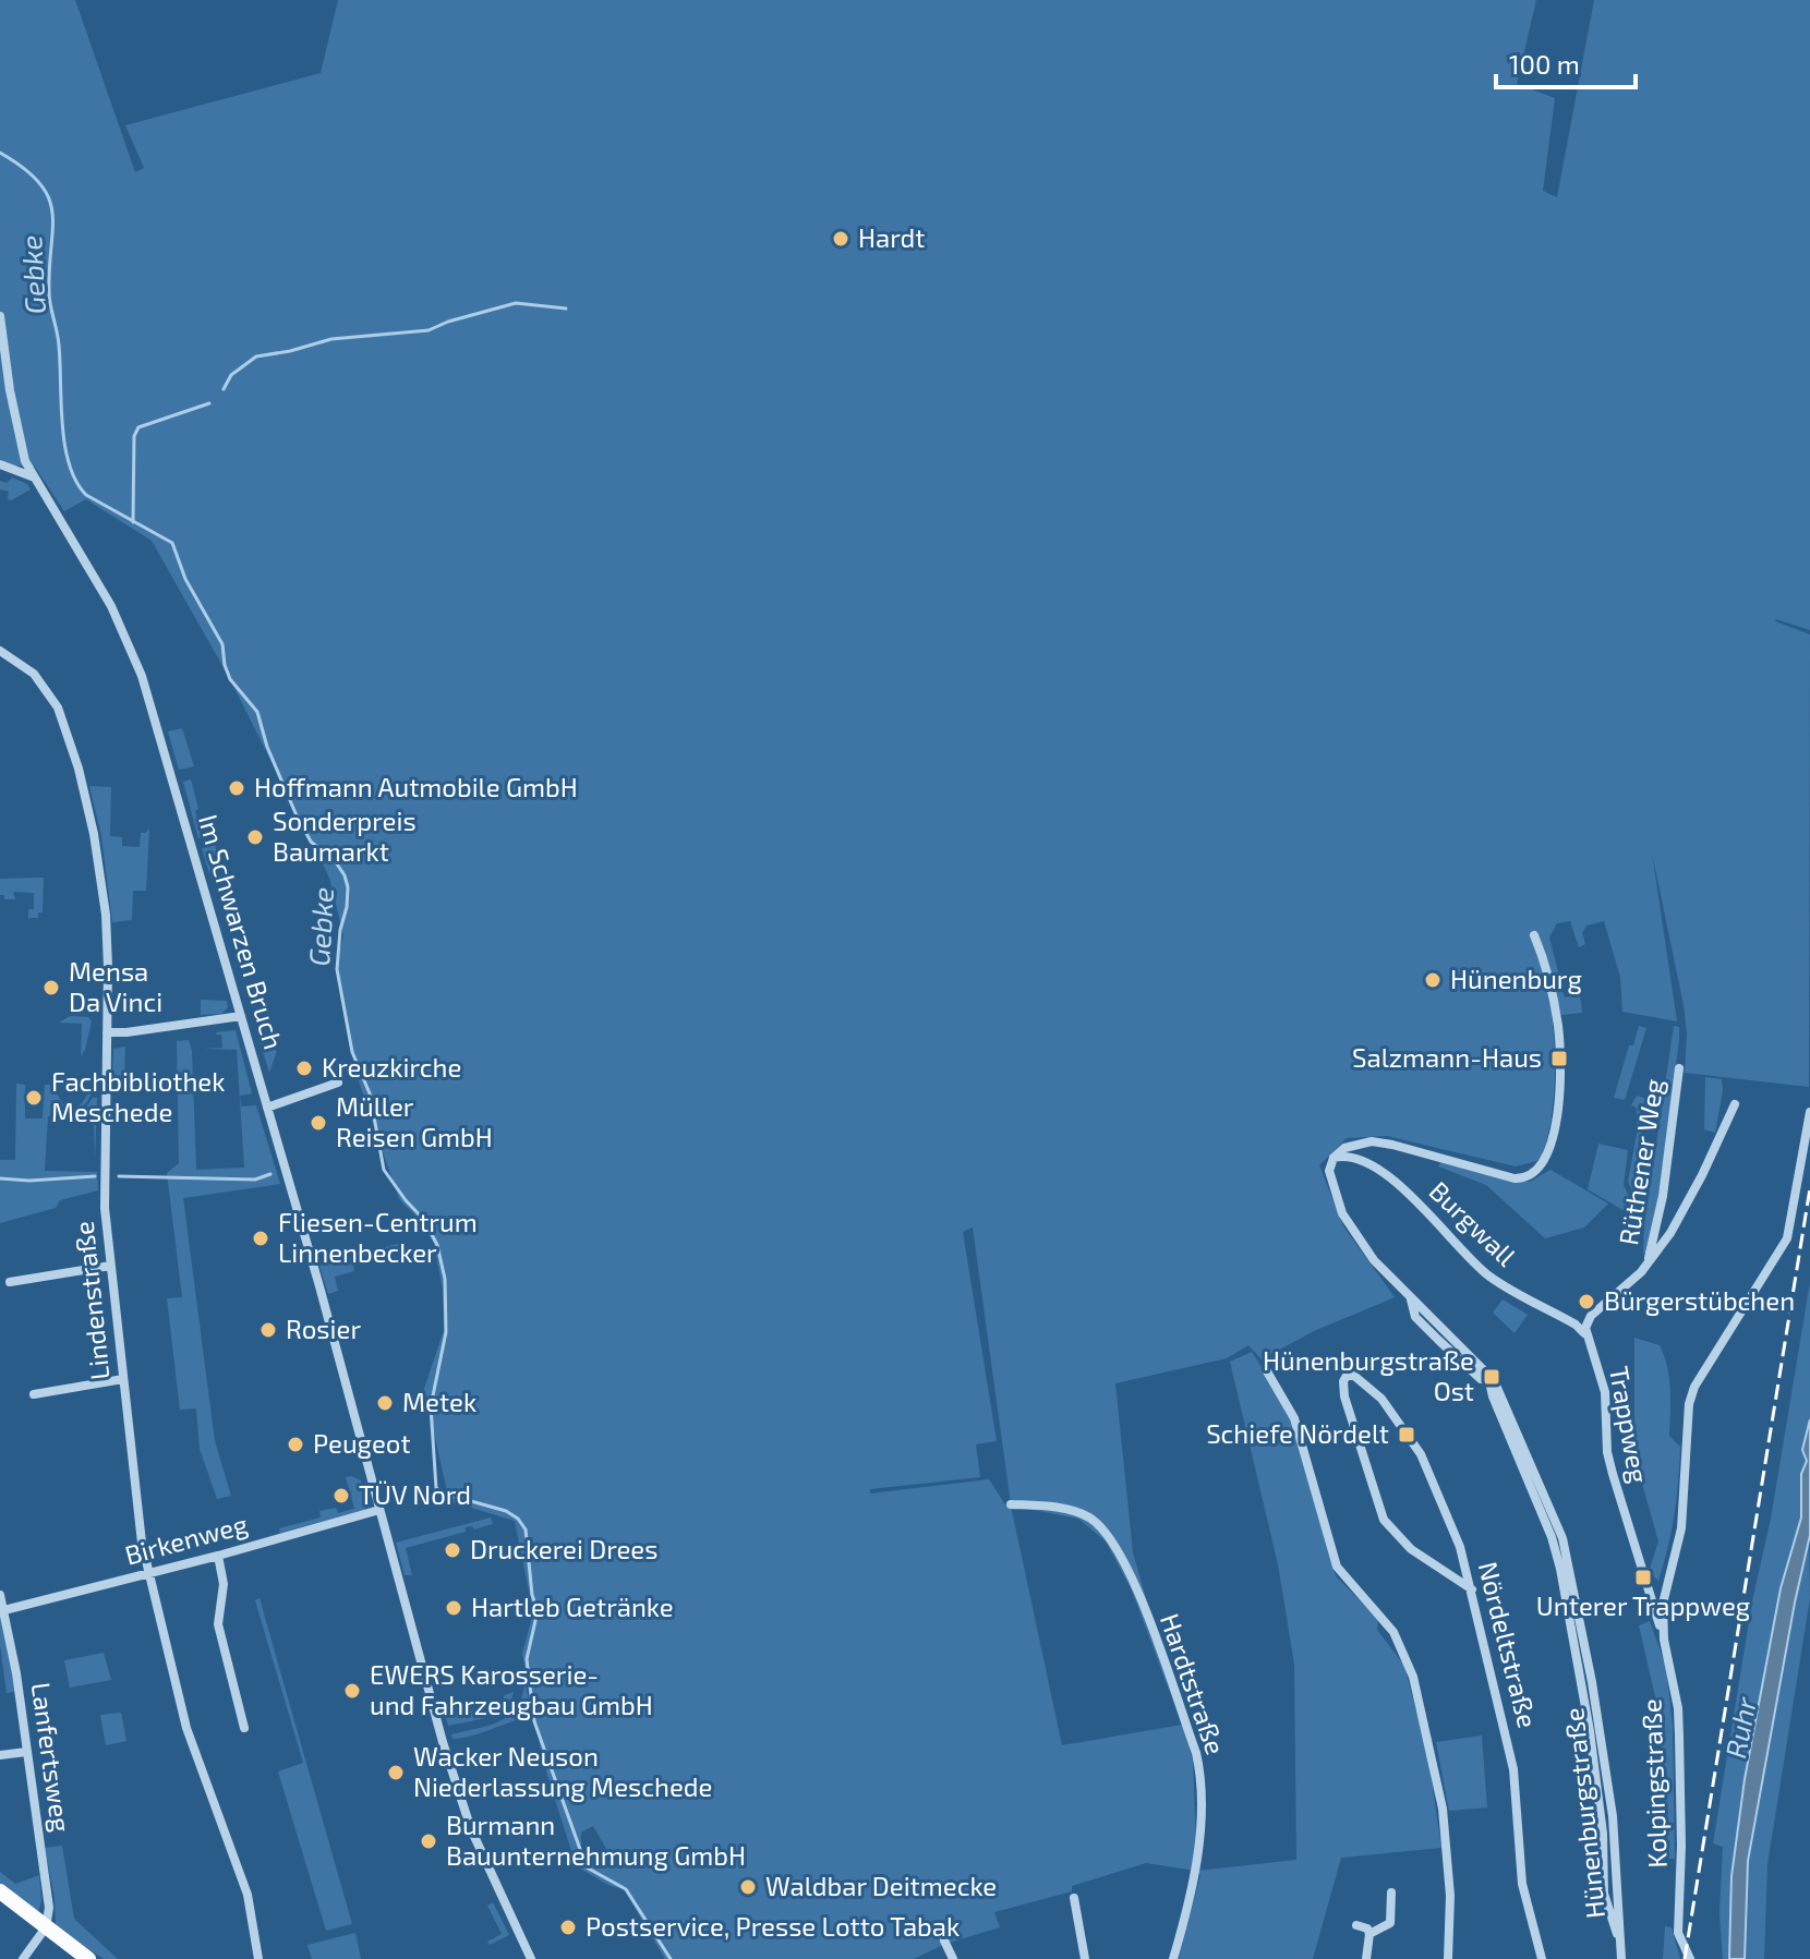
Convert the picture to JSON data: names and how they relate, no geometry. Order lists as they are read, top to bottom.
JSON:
{
  "streets": {
    "street": [
      "Im Schwarzen Bruch",
      "Rüthener Weg",
      "Burgwall",
      "Lindenstraße",
      "Trappweg",
      "Birkenweg",
      "Nördeltstraße",
      "Hardtstraße",
      "Lanfertsweg",
      "Kolpingstraße",
      "Hünenburgstraße"
    ]
  },
  "crossings": [
    ["Im Schwarzen Bruch", "Birkenweg"],
    ["Burgwall", "Trappweg"],
    ["Lindenstraße", "Birkenweg"],
    ["Trappweg", "Kolpingstraße"],
    ["Birkenweg", "Lanfertsweg"]
  ],
  "water": ["Gebke", "Ruhr"],
  "places": {
    "other": [
      "Hardt",
      "Hoffmann Autmobile GmbH",
      "Sonderpreis Baumarkt",
      "Hünenburg",
      "Mensa Da Vinci",
      "Kreuzkirche",
      "Fachbibliothek Meschede",
      "Müller Reisen GmbH",
      "Fliesen-Centrum Linnenbecker",
      "Bürgerstübchen",
      "Rosier",
      "Metek",
      "Peugeot",
      "TÜV Nord",
      "Druckerei Drees",
      "Hartleb Getränke",
      "EWERS Karosserie- und Fahrzeugbau GmbH",
      "Wacker Neuson Niederlassung Meschede",
      "Burmann Bauunternehmung GmbH",
      "Waldbar Deitmecke",
      "Postservice, Presse Lotto Tabak"
    ],
    "transit": [
      "Salzmann-Haus",
      "Hünenburgstraße Ost",
      "Schiefe Nördelt",
      "Unterer Trappweg"
    ]
  },
  "scale_bar": "100 m"
}
